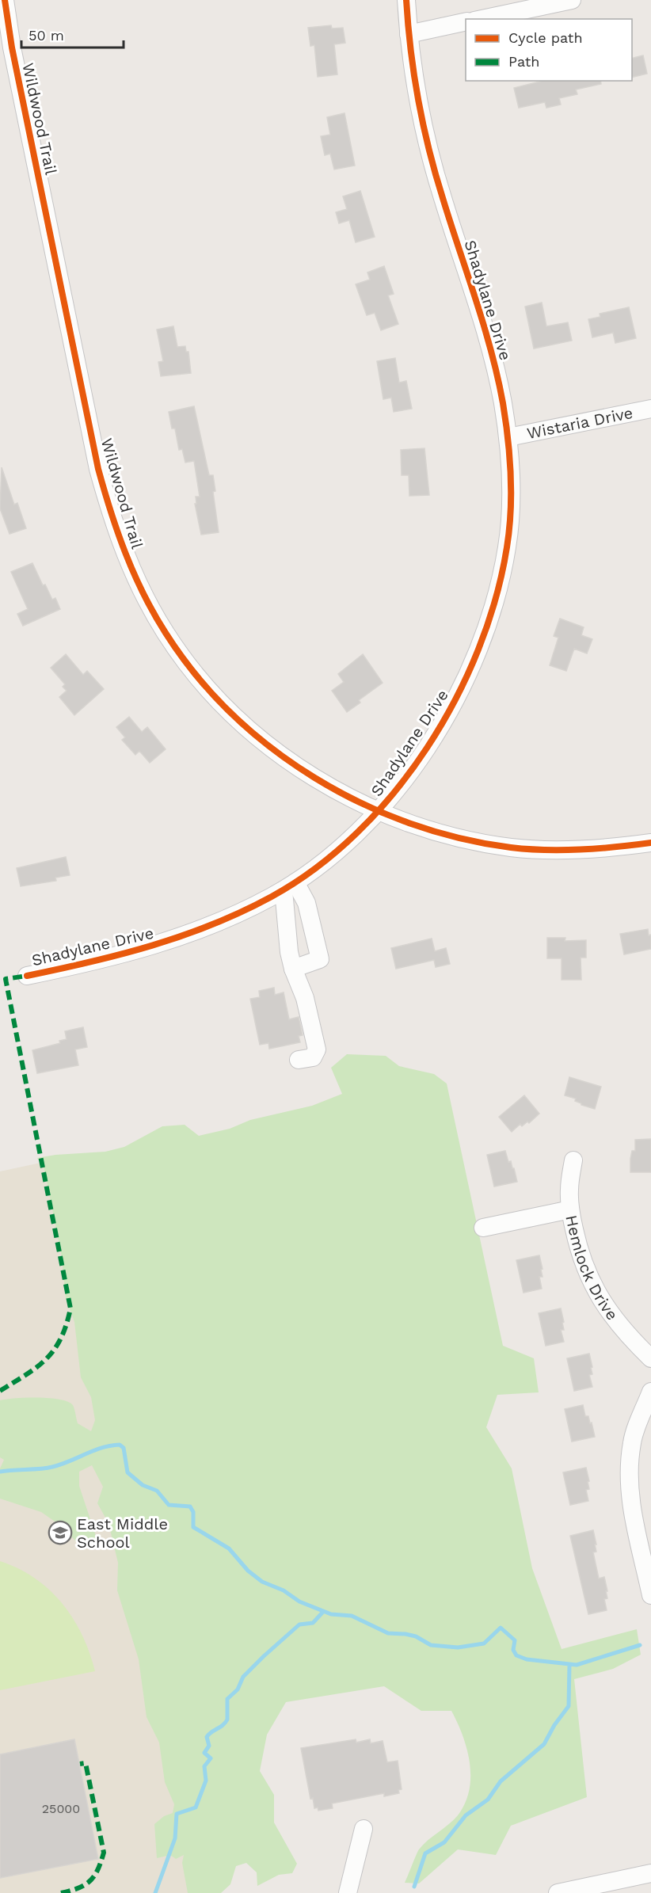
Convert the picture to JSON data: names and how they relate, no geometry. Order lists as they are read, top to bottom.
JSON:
{
  "streets": {
    "street": [
      "Wildwood Trail",
      "Shadylane Drive",
      "Wistaria Drive",
      "Hemlock Drive"
    ]
  },
  "crossings": [
    ["Wildwood Trail", "Shadylane Drive"],
    ["Shadylane Drive", "Wistaria Drive"]
  ],
  "places": {
    "school or university": ["East Middle School"]
  },
  "house_numbers": ["25000"],
  "legend": ["Cycle path", "Path"],
  "scale_bar": "50 m"
}
